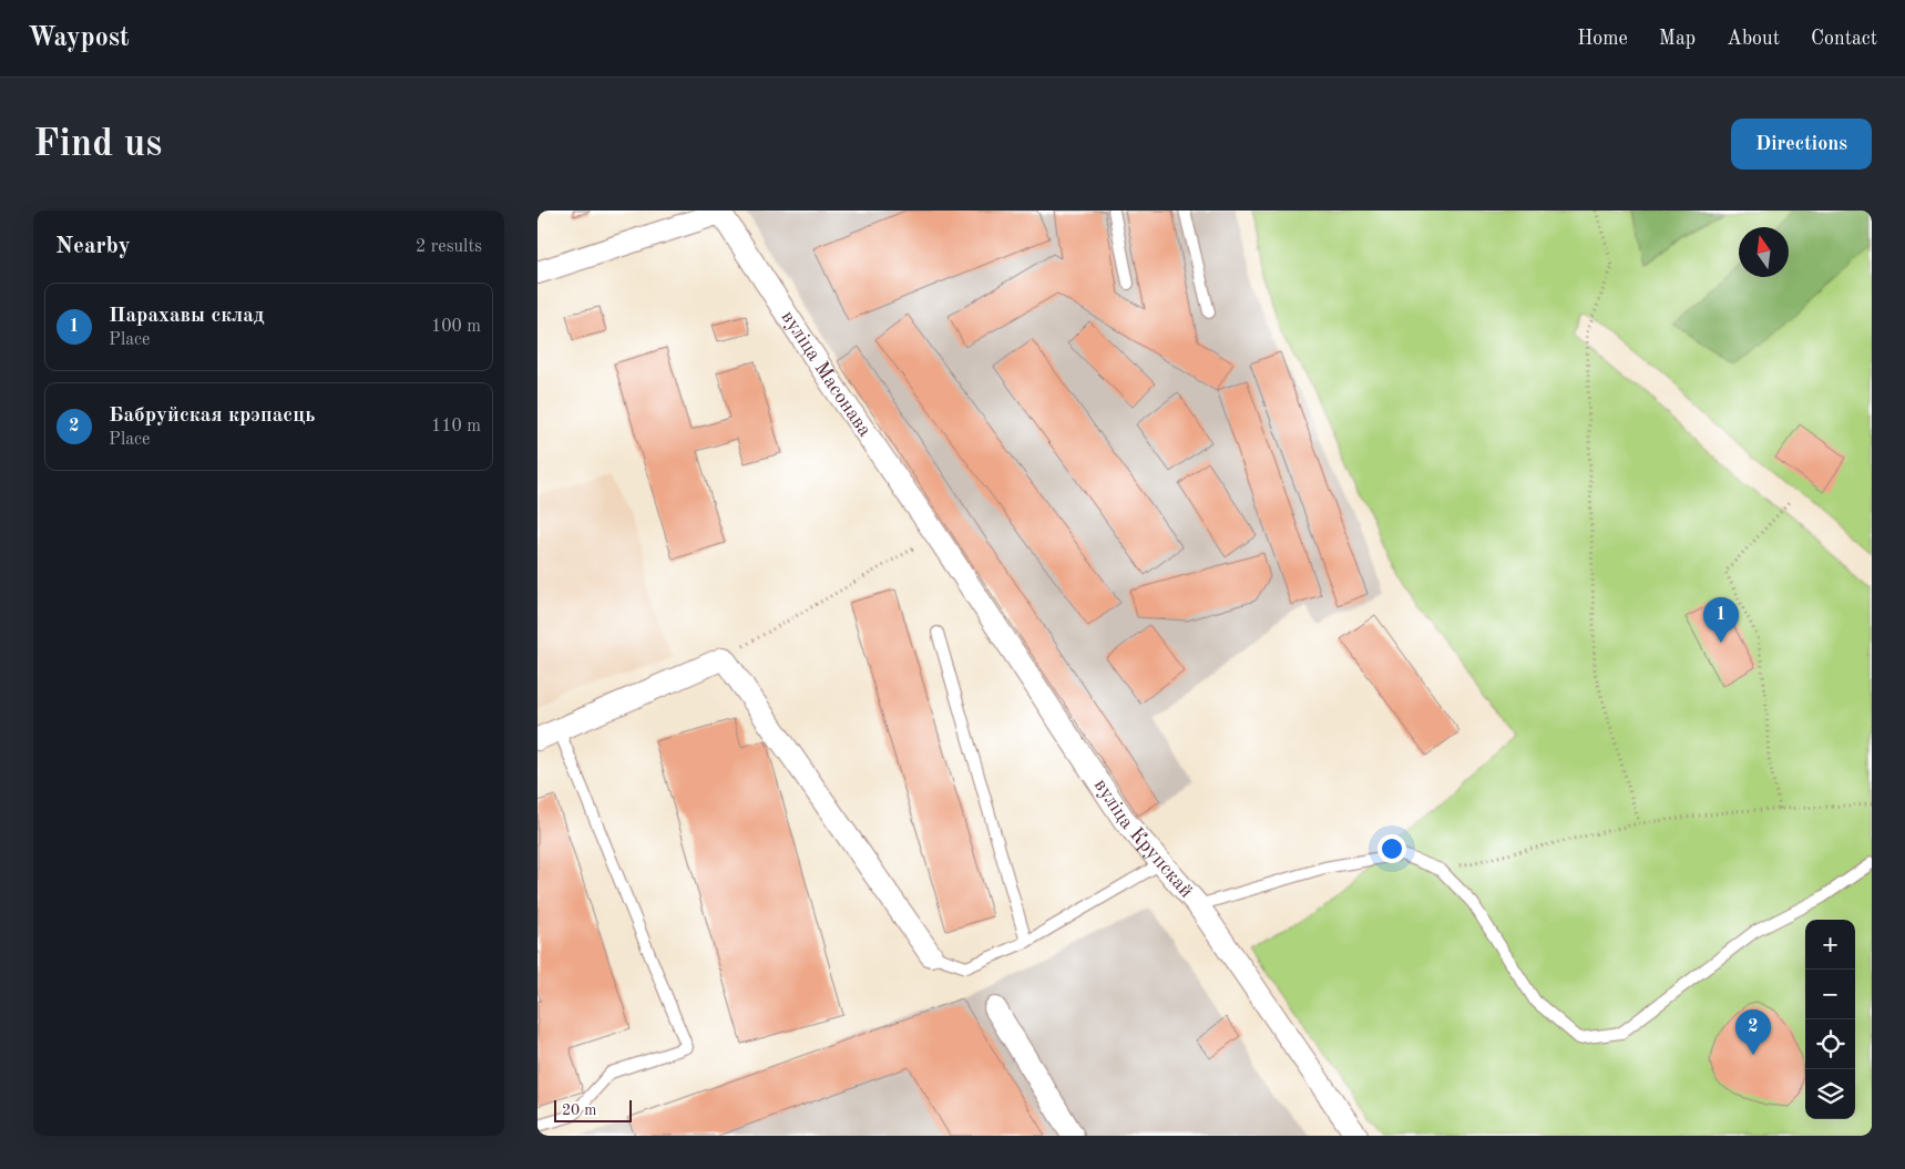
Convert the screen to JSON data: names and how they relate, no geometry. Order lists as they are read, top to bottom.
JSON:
{
  "streets": {
    "street": ["вуліца Масонава", "вуліца Крупскай"]
  },
  "crossings": [
    ["вуліца Масонава", "вуліца Крупскай"]
  ],
  "scale_bar": "20 m",
  "north": "top",
  "page": {
    "header": "Waypost",
    "nav": [
      "Home",
      "Map",
      "About",
      "Contact"
    ],
    "buttons": "Directions",
    "title": "Find us",
    "heading": ["Nearby", "2 results"],
    "list": [
      {
        "mark": "1",
        "name": "Парахавы склад",
        "note": "Place",
        "value": "100 m"
      },
      {
        "mark": "2",
        "name": "Бабруйская крэпасць",
        "note": "Place",
        "value": "110 m"
      }
    ],
    "pins": ["1", "2"],
    "map_buttons": ["+", "−"],
    "scale": "20 m"
  }
}
